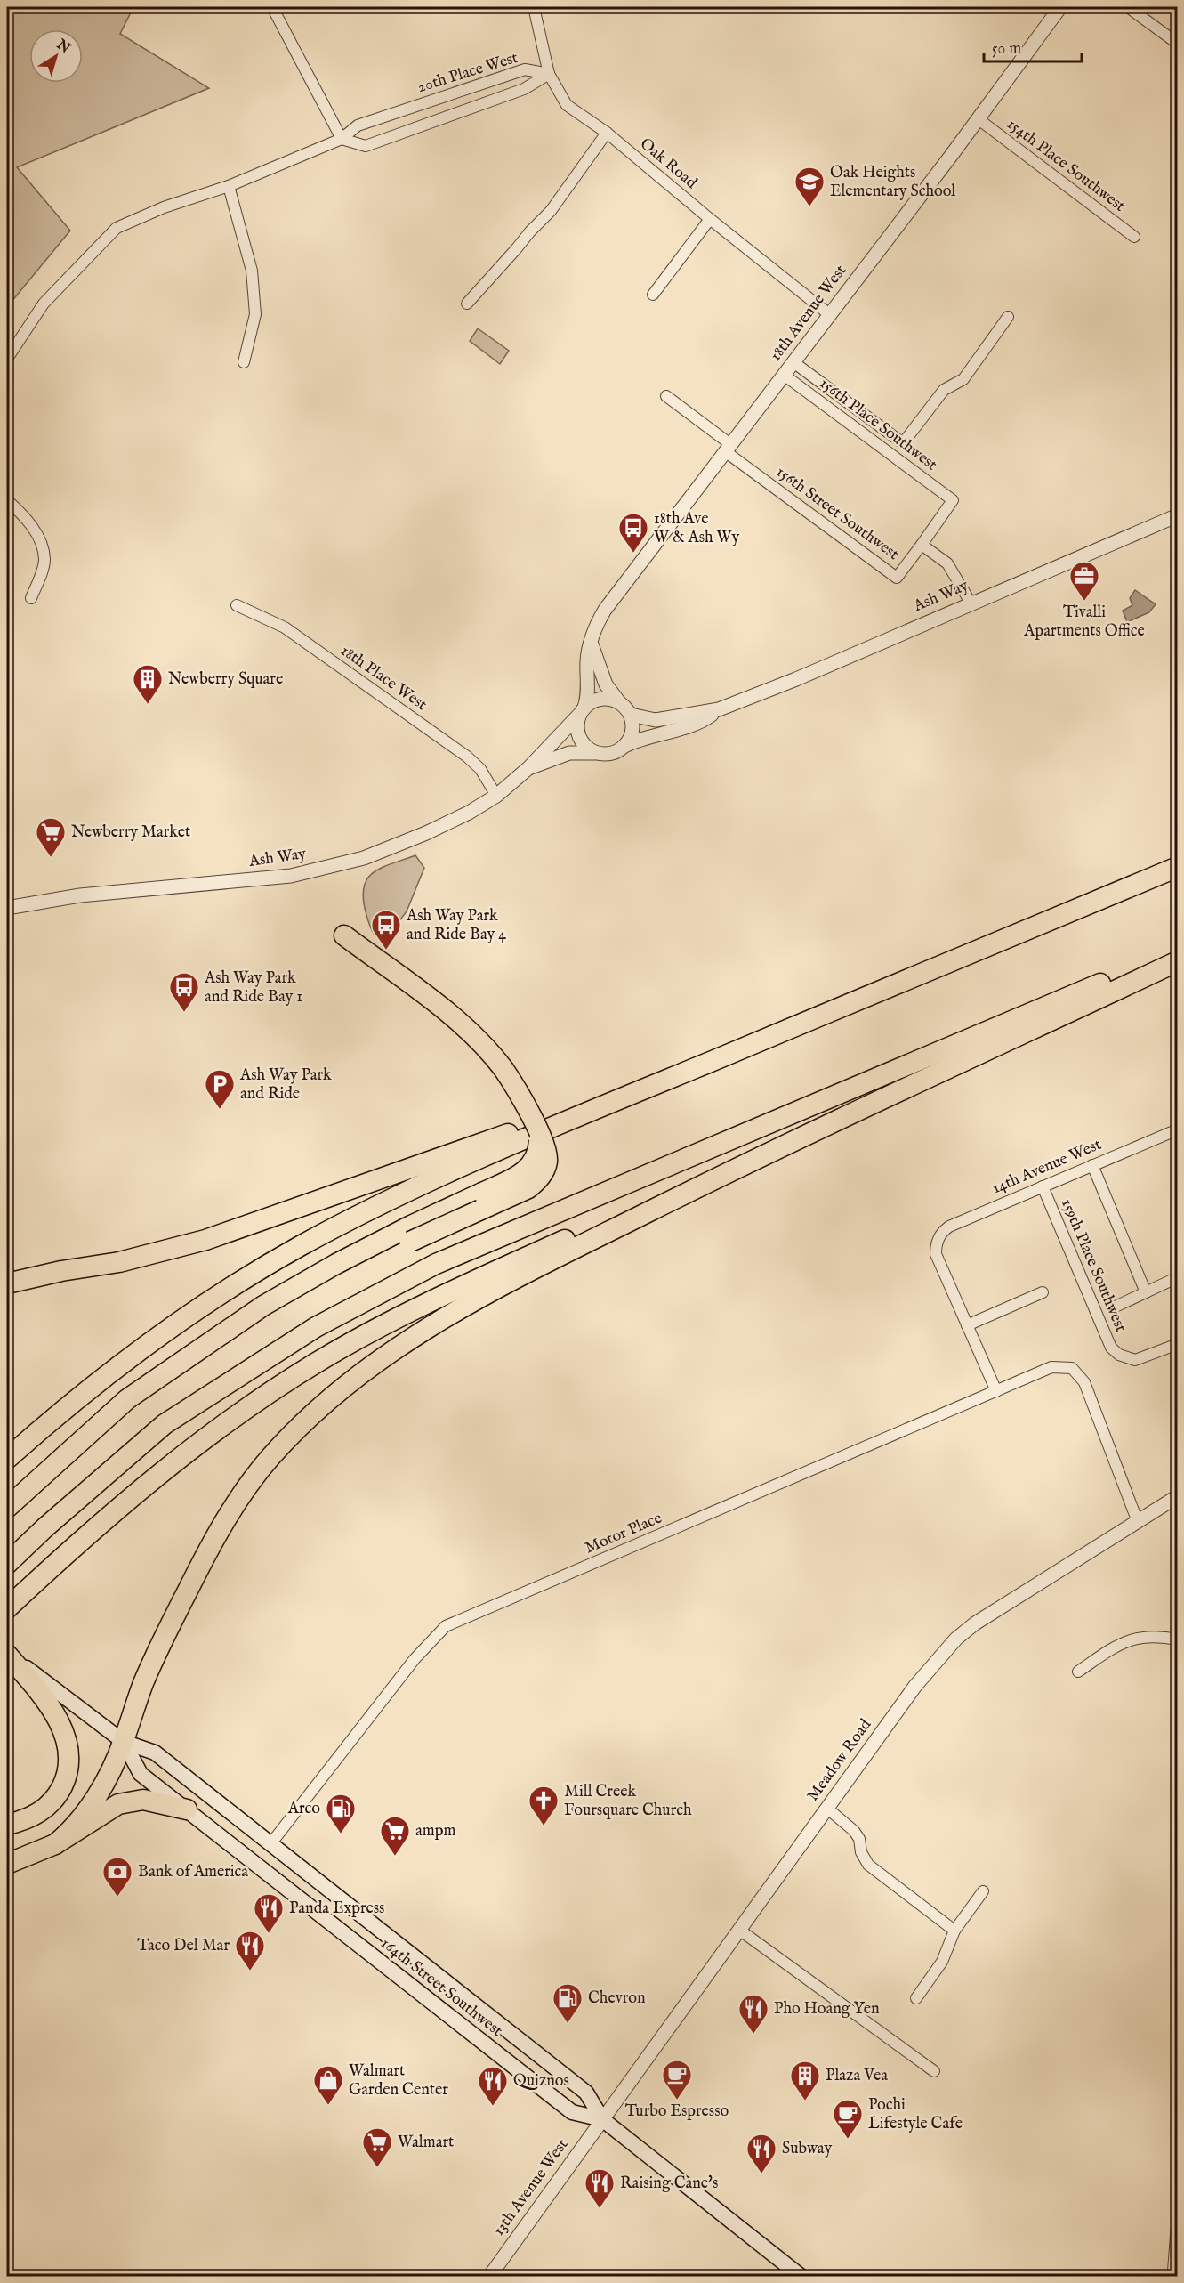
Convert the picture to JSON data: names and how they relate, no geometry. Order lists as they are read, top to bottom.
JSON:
{
  "streets": {
    "main road": ["164th Street Southwest"],
    "street": [
      "20th Place West",
      "Oak Road",
      "154th Place Southwest",
      "18th Avenue West",
      "156th Place Southwest",
      "156th Street Southwest",
      "Ash Way",
      "18th Place West",
      "14th Avenue West",
      "159th Place Southwest",
      "Motor Place",
      "Meadow Road",
      "13th Avenue West"
    ]
  },
  "crossings": [
    ["20th Place West", "Oak Road"],
    ["Oak Road", "18th Avenue West"],
    ["154th Place Southwest", "18th Avenue West"],
    ["18th Avenue West", "156th Place Southwest"],
    ["18th Avenue West", "156th Street Southwest"],
    ["18th Avenue West", "Ash Way"],
    ["156th Place Southwest", "156th Street Southwest"],
    ["Ash Way", "18th Place West"],
    ["14th Avenue West", "159th Place Southwest"],
    ["Motor Place", "Meadow Road"],
    ["Motor Place", "164th Street Southwest"],
    ["Meadow Road", "164th Street Southwest"],
    ["Meadow Road", "13th Avenue West"],
    ["164th Street Southwest", "13th Avenue West"]
  ],
  "places": {
    "school or university": ["Oak Heights Elementary School"],
    "bus stop": ["18th Ave W & Ash Wy", "Ash Way Park and Ride Bay 4", "Ash Way Park and Ride Bay 1"],
    "office": ["Tivalli Apartments Office"],
    "building": ["Newberry Square", "Plaza Vea"],
    "supermarket": ["Newberry Market", "ampm", "Walmart"],
    "parking": ["Ash Way Park and Ride"],
    "church": ["Mill Creek Foursquare Church"],
    "fuel station": ["Arco", "Chevron"],
    "bank": ["Bank of America"],
    "restaurant": [
      "Panda Express",
      "Taco Del Mar",
      "Pho Hoang Yen",
      "Quiznos",
      "Subway",
      "Raising Cane's"
    ],
    "cafe": ["Turbo Espresso", "Pochi Lifestyle Cafe"],
    "shop": ["Walmart Garden Center"]
  },
  "scale_bar": "50 m",
  "north": "top right"
}
